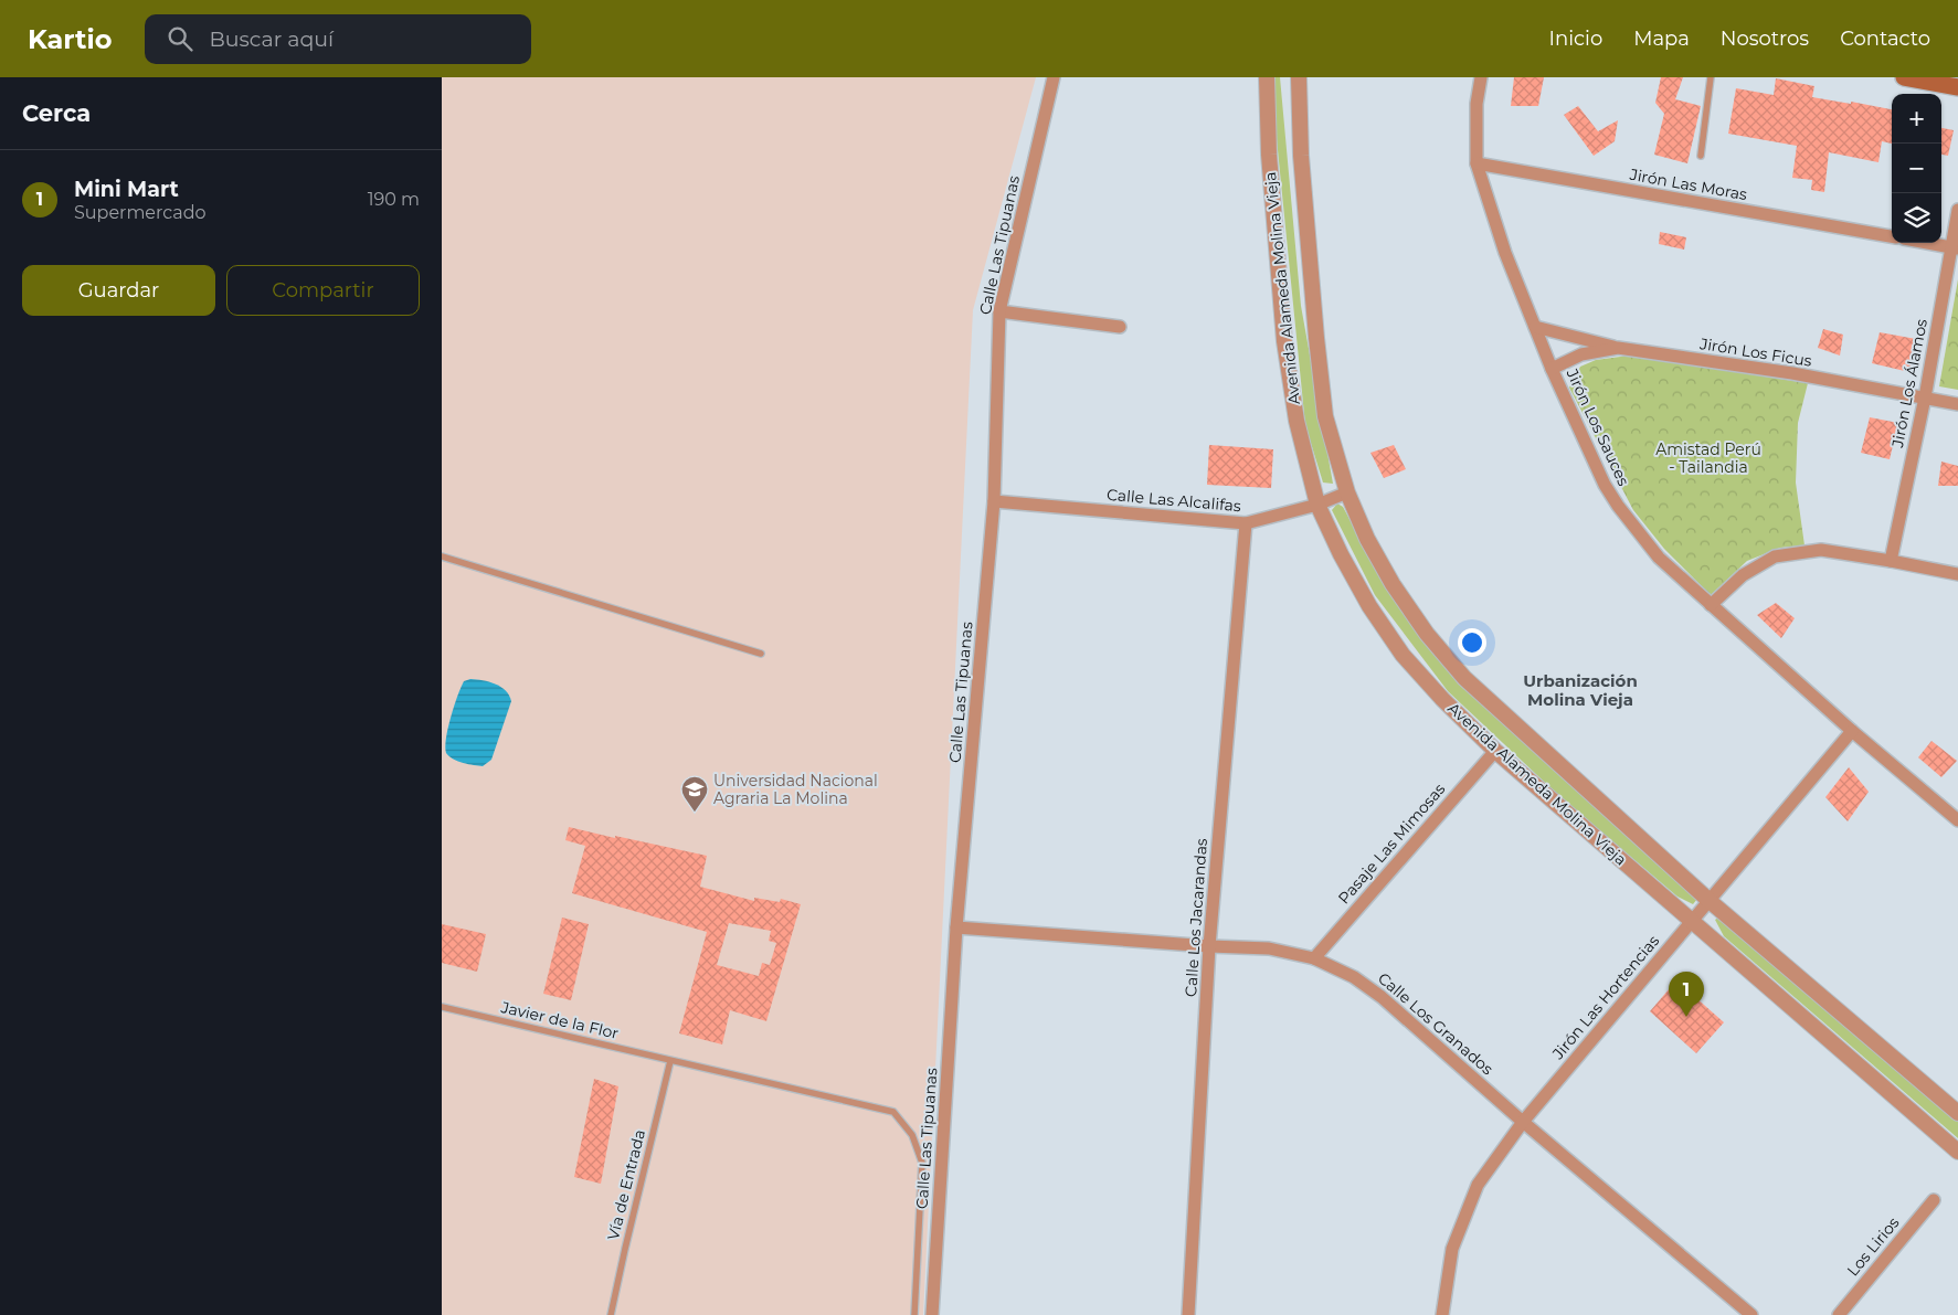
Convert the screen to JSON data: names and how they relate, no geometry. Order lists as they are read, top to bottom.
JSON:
{
  "streets": {
    "street": [
      "Jirón Las Moras",
      "Calle Las Tipuanas",
      "Avenida Alameda Molina Vieja",
      "Jirón Los Ficus",
      "Jirón Los Álamos",
      "Jirón Los Sauces",
      "Calle Las Alcalifas",
      "Pasaje Las Mimosas",
      "Calle Los Jacarandas",
      "Jirón Las Hortencias",
      "Calle Los Granados",
      "Los Lirios"
    ],
    "lane": ["Javier de la Flor", "Vía de Entrada"]
  },
  "crossings": [
    ["Jirón Las Moras", "Jirón Los Sauces"],
    ["Calle Las Tipuanas", "Calle Las Alcalifas"],
    ["Calle Las Tipuanas", "Calle Los Granados"],
    ["Avenida Alameda Molina Vieja", "Calle Las Alcalifas"],
    ["Avenida Alameda Molina Vieja", "Pasaje Las Mimosas"],
    ["Avenida Alameda Molina Vieja", "Jirón Las Hortencias"],
    ["Jirón Los Ficus", "Jirón Los Álamos"],
    ["Jirón Los Ficus", "Jirón Los Sauces"],
    ["Jirón Los Sauces", "Jirón Las Hortencias"],
    ["Calle Las Alcalifas", "Calle Los Jacarandas"],
    ["Pasaje Las Mimosas", "Calle Los Granados"],
    ["Calle Los Jacarandas", "Calle Los Granados"],
    ["Jirón Las Hortencias", "Calle Los Granados"],
    ["Javier de la Flor", "Vía de Entrada"]
  ],
  "districts": ["Urbanización Molina Vieja"],
  "parks": ["Amistad Perú - Tailandia"],
  "places": {
    "school or university": ["Universidad Nacional Agraria La Molina"]
  },
  "page": {
    "header": "Kartio",
    "search": "Buscar aquí",
    "nav": [
      "Inicio",
      "Mapa",
      "Nosotros",
      "Contacto"
    ],
    "heading": "Cerca",
    "map_buttons": ["+", "−"],
    "list": [
      {
        "mark": "1",
        "name": "Mini Mart",
        "note": "Supermercado",
        "value": "190 m"
      }
    ],
    "buttons": ["Guardar", "Compartir"],
    "pins": "1"
  }
}
